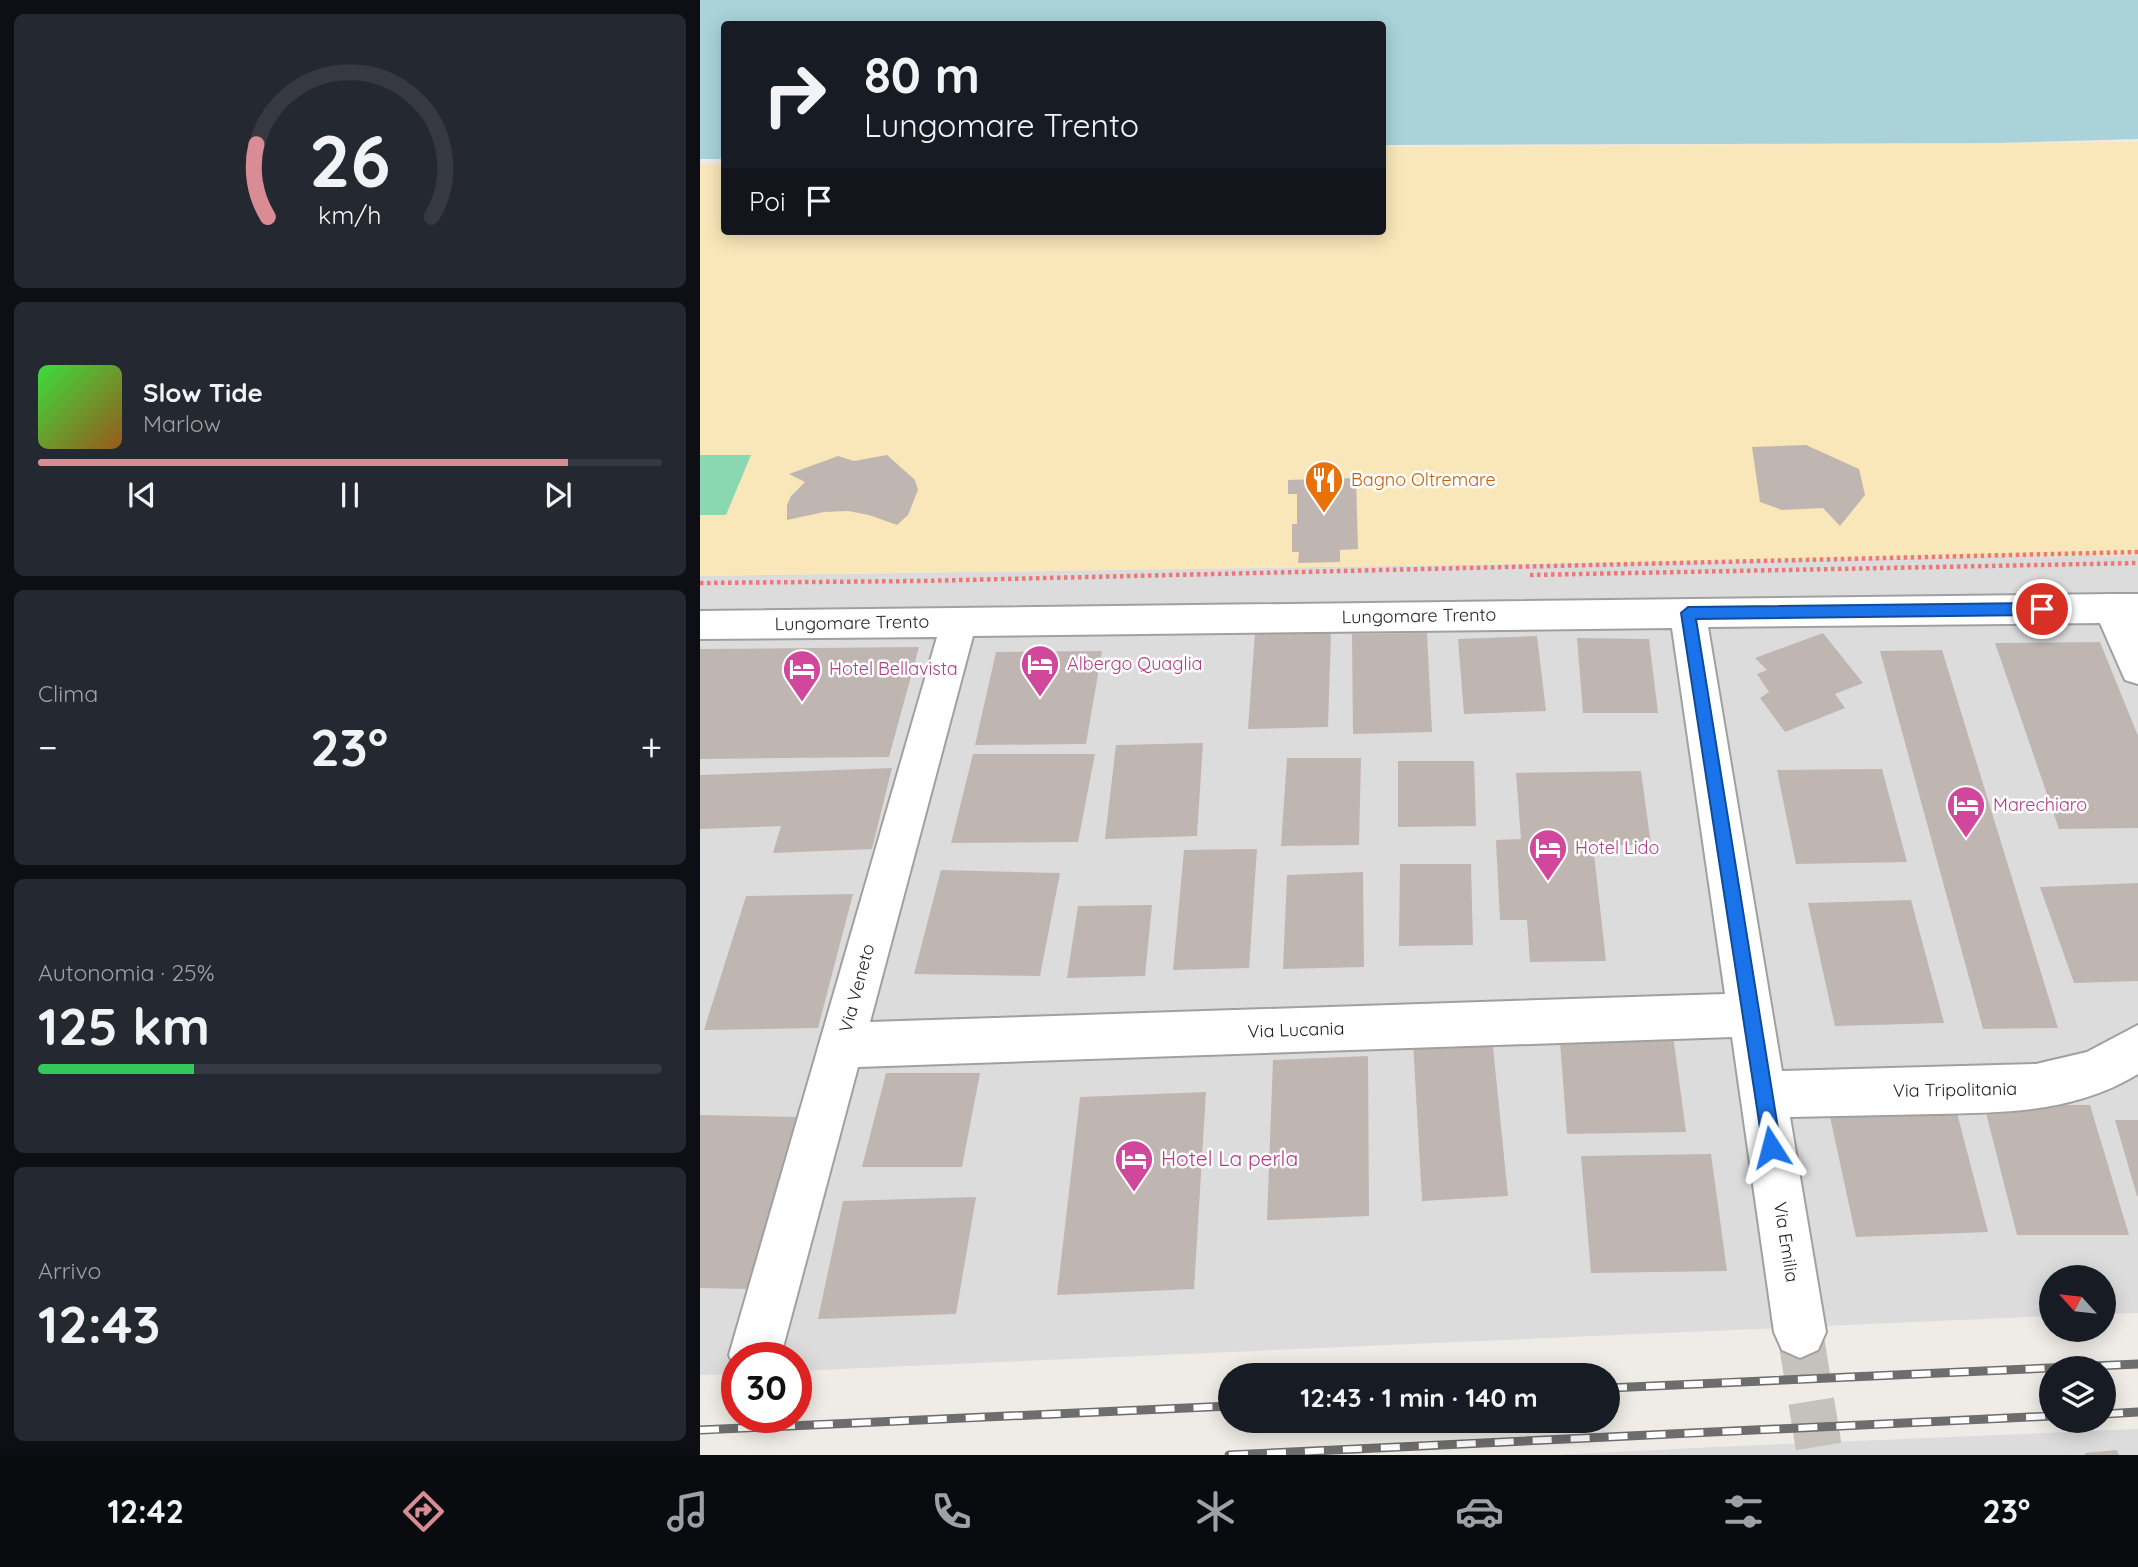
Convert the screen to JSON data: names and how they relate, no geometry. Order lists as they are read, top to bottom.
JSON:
{
  "streets": {
    "street": [
      "Lungomare Trento",
      "Via Veneto",
      "Via Lucania",
      "Via Tripolitania",
      "Via Emilia"
    ]
  },
  "crossings": [
    ["Lungomare Trento", "Via Veneto"],
    ["Lungomare Trento", "Via Emilia"],
    ["Via Veneto", "Via Lucania"],
    ["Via Lucania", "Via Emilia"],
    ["Via Tripolitania", "Via Emilia"]
  ],
  "places": {
    "restaurant": ["Bagno Oltremare"],
    "hotel": [
      "Albergo Quaglia",
      "Hotel Bellavista",
      "Marechiaro",
      "Hotel Lido",
      "Hotel La perla"
    ]
  },
  "north": "top left",
  "page": {
    "turn": ["80 m", "Lungomare Trento"],
    "then": "Poi",
    "song": ["Slow Tide", "Marlow"],
    "tile": [
      "Clima",
      ["Autonomia · 25%", "125 km"],
      ["Arrivo", "12:43"]
    ],
    "heat": ["−", "23°", "+"],
    "limit": "30",
    "trip": "12:43 · 1 min · 140 m",
    "tabs": ["12:42", "23°"],
    "gauge": ["26", "km/h"]
  }
}
